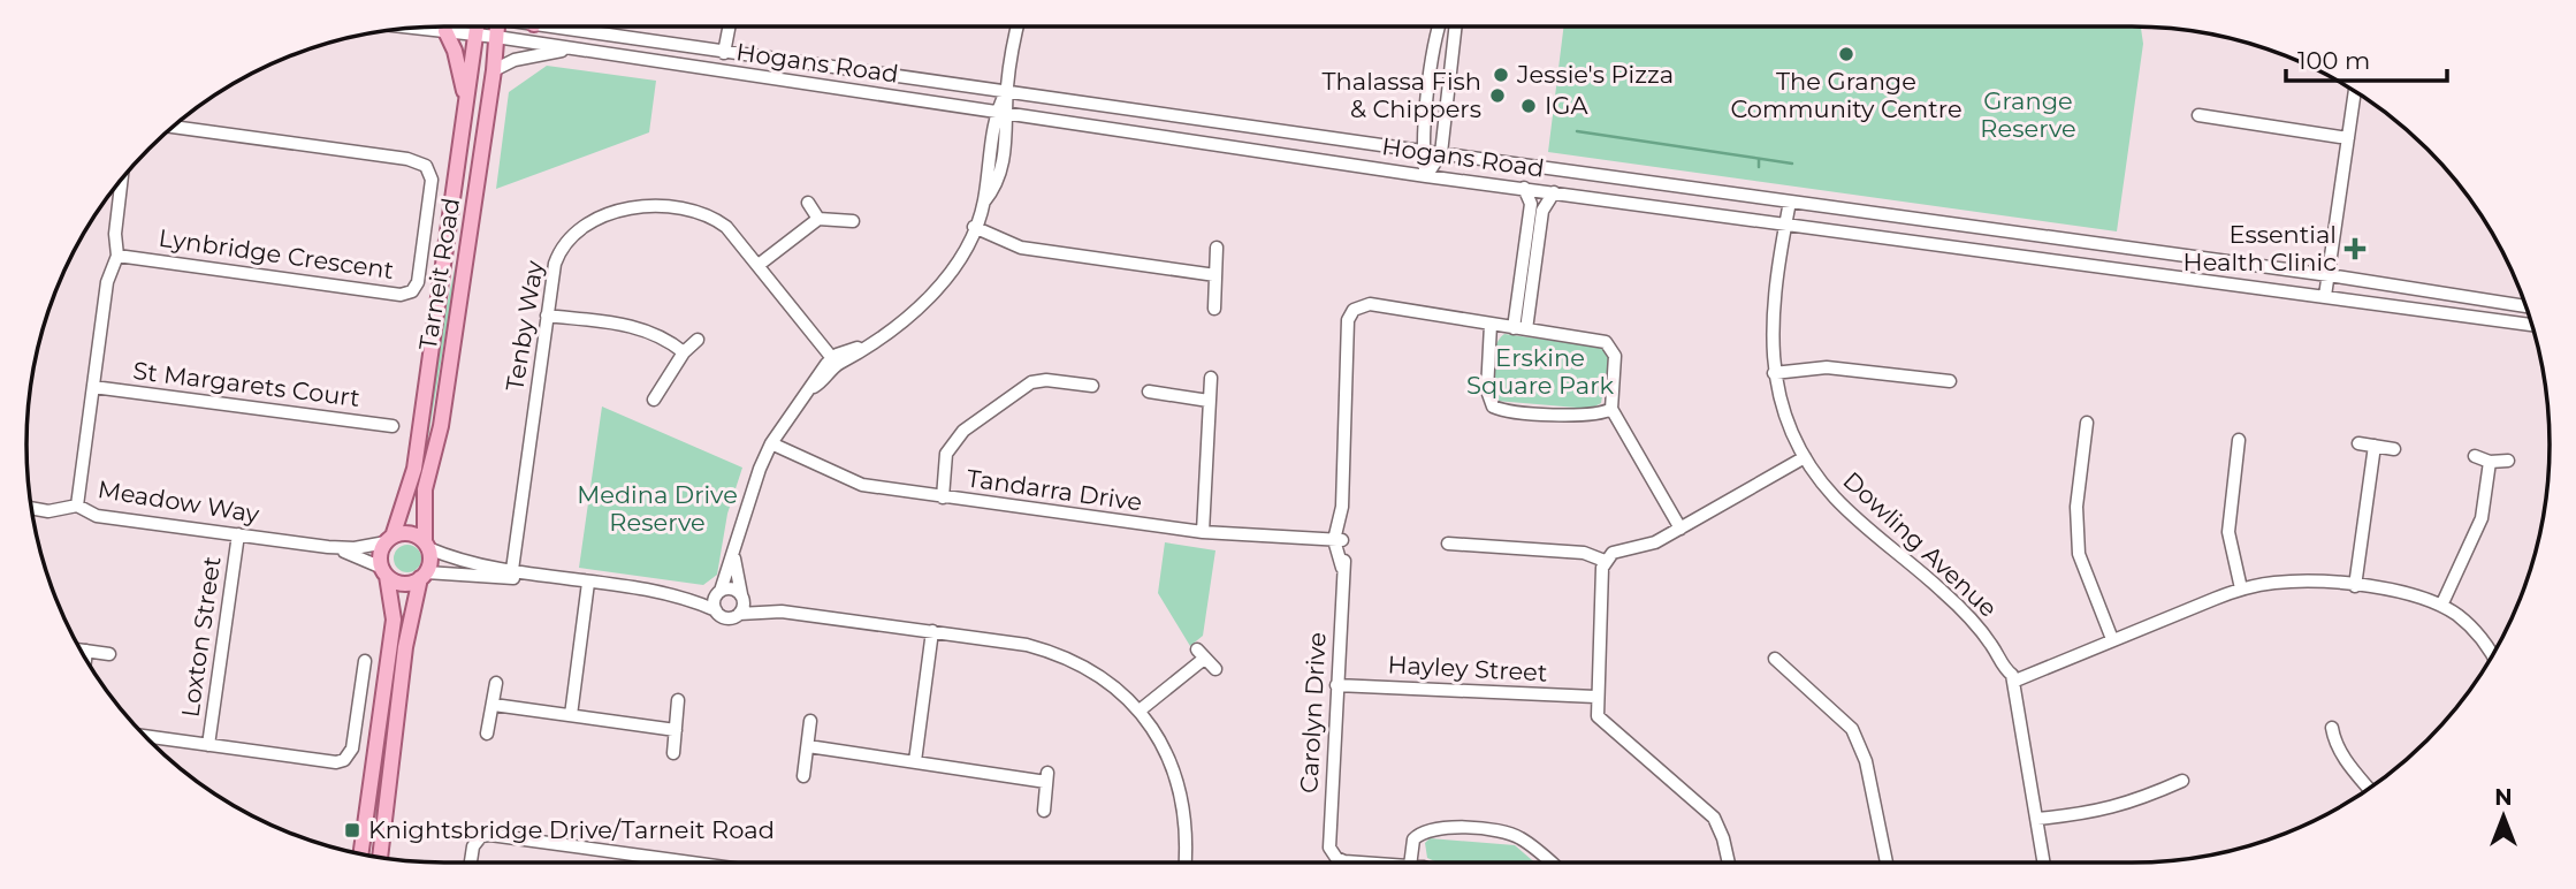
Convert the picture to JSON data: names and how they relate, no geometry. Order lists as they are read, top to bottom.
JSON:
{
  "streets": {
    "main road": ["Tarneit Road"],
    "street": [
      "Hogans Road",
      "Lynbridge Crescent",
      "Tenby Way",
      "St Margarets Court",
      "Tandarra Drive",
      "Meadow Way",
      "Dowling Avenue",
      "Loxton Street",
      "Hayley Street",
      "Carolyn Drive"
    ]
  },
  "crossings": [
    ["Hogans Road", "Tarneit Road"],
    ["Hogans Road", "Dowling Avenue"],
    ["Tarneit Road", "Meadow Way"],
    ["Tandarra Drive", "Carolyn Drive"],
    ["Meadow Way", "Loxton Street"],
    ["Hayley Street", "Carolyn Drive"]
  ],
  "parks": ["Grange Reserve", "Erskine Square Park", "Medina Drive Reserve"],
  "places": {
    "other": [
      "The Grange Community Centre",
      "Jessie's Pizza",
      "Thalassa Fish & Chippers",
      "IGA"
    ],
    "health": ["Essential Health Clinic"],
    "transit": ["Knightsbridge Drive/Tarneit Road"]
  },
  "scale_bar": "100 m",
  "north": "top"
}
